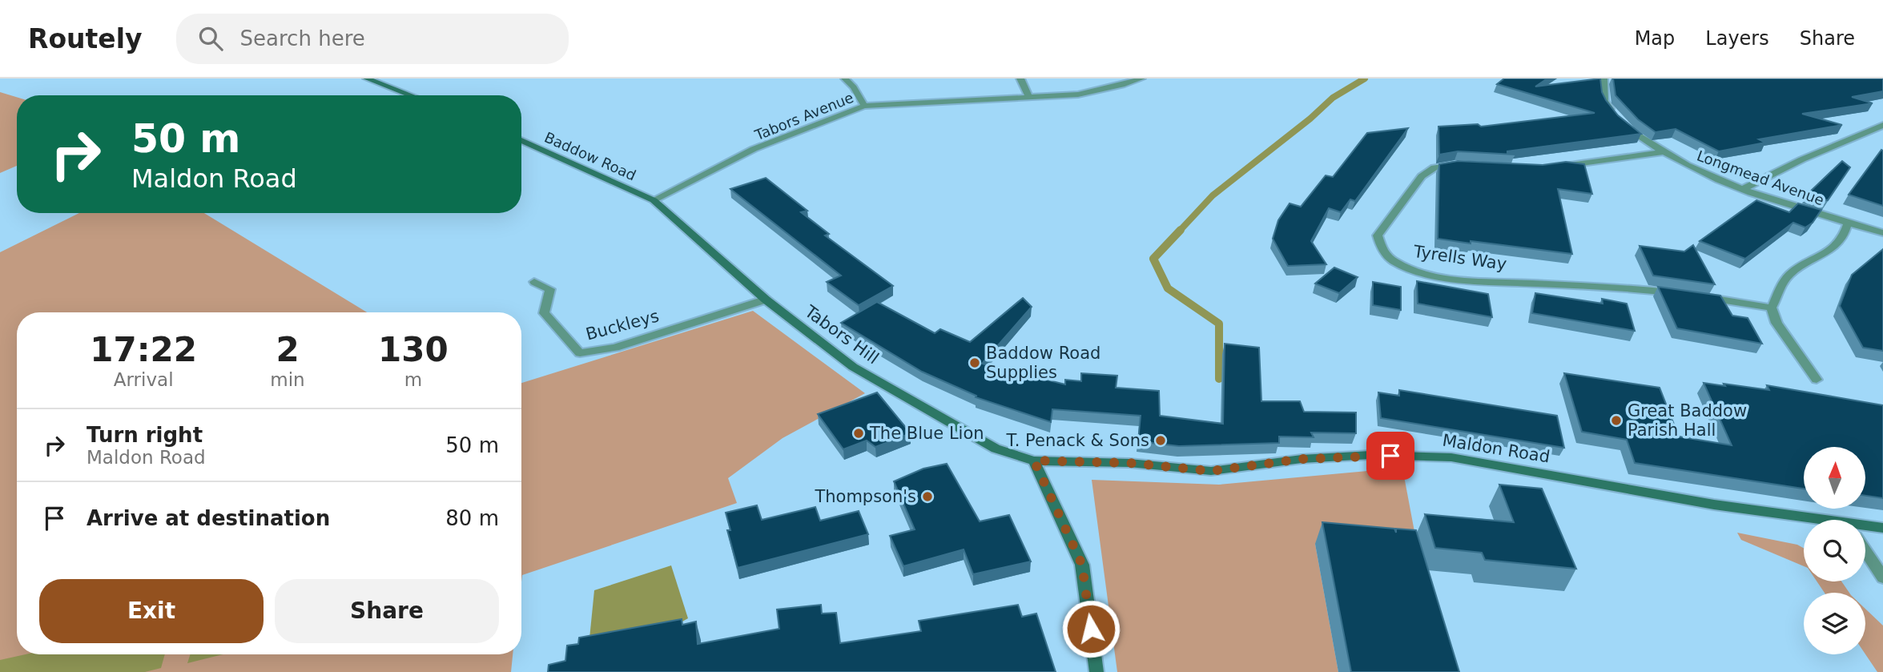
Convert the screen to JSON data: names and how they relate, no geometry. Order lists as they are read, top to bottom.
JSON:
{
  "streets": {
    "street": [
      "Tabors Avenue",
      "Baddow Road",
      "Longmead Avenue",
      "Tyrells Way",
      "Buckleys",
      "Tabors Hill",
      "Maldon Road"
    ]
  },
  "crossings": [
    ["Tabors Avenue", "Baddow Road"],
    ["Tabors Avenue", "Tabors Hill"],
    ["Baddow Road", "Tabors Hill"],
    ["Buckleys", "Tabors Hill"],
    ["Tabors Hill", "Maldon Road"]
  ],
  "places": [
    "Baddow Road Supplies",
    "Great Baddow Parish Hall",
    "The Blue Lion",
    "T. Penack & Sons",
    "Thompson's"
  ],
  "north": "top",
  "page": {
    "header": "Routely",
    "search": "Search here",
    "nav": ["Map", "Layers", "Share"],
    "turn": ["50 m", "Maldon Road"],
    "eta": [
      "17:22",
      "Arrival",
      "2",
      "min",
      "130",
      "m"
    ],
    "list": [
      {
        "name": "Turn right",
        "note": "Maldon Road",
        "value": "50 m"
      },
      {
        "name": "Arrive at destination",
        "value": "80 m"
      }
    ],
    "buttons": ["Exit", "Share"]
  }
}
